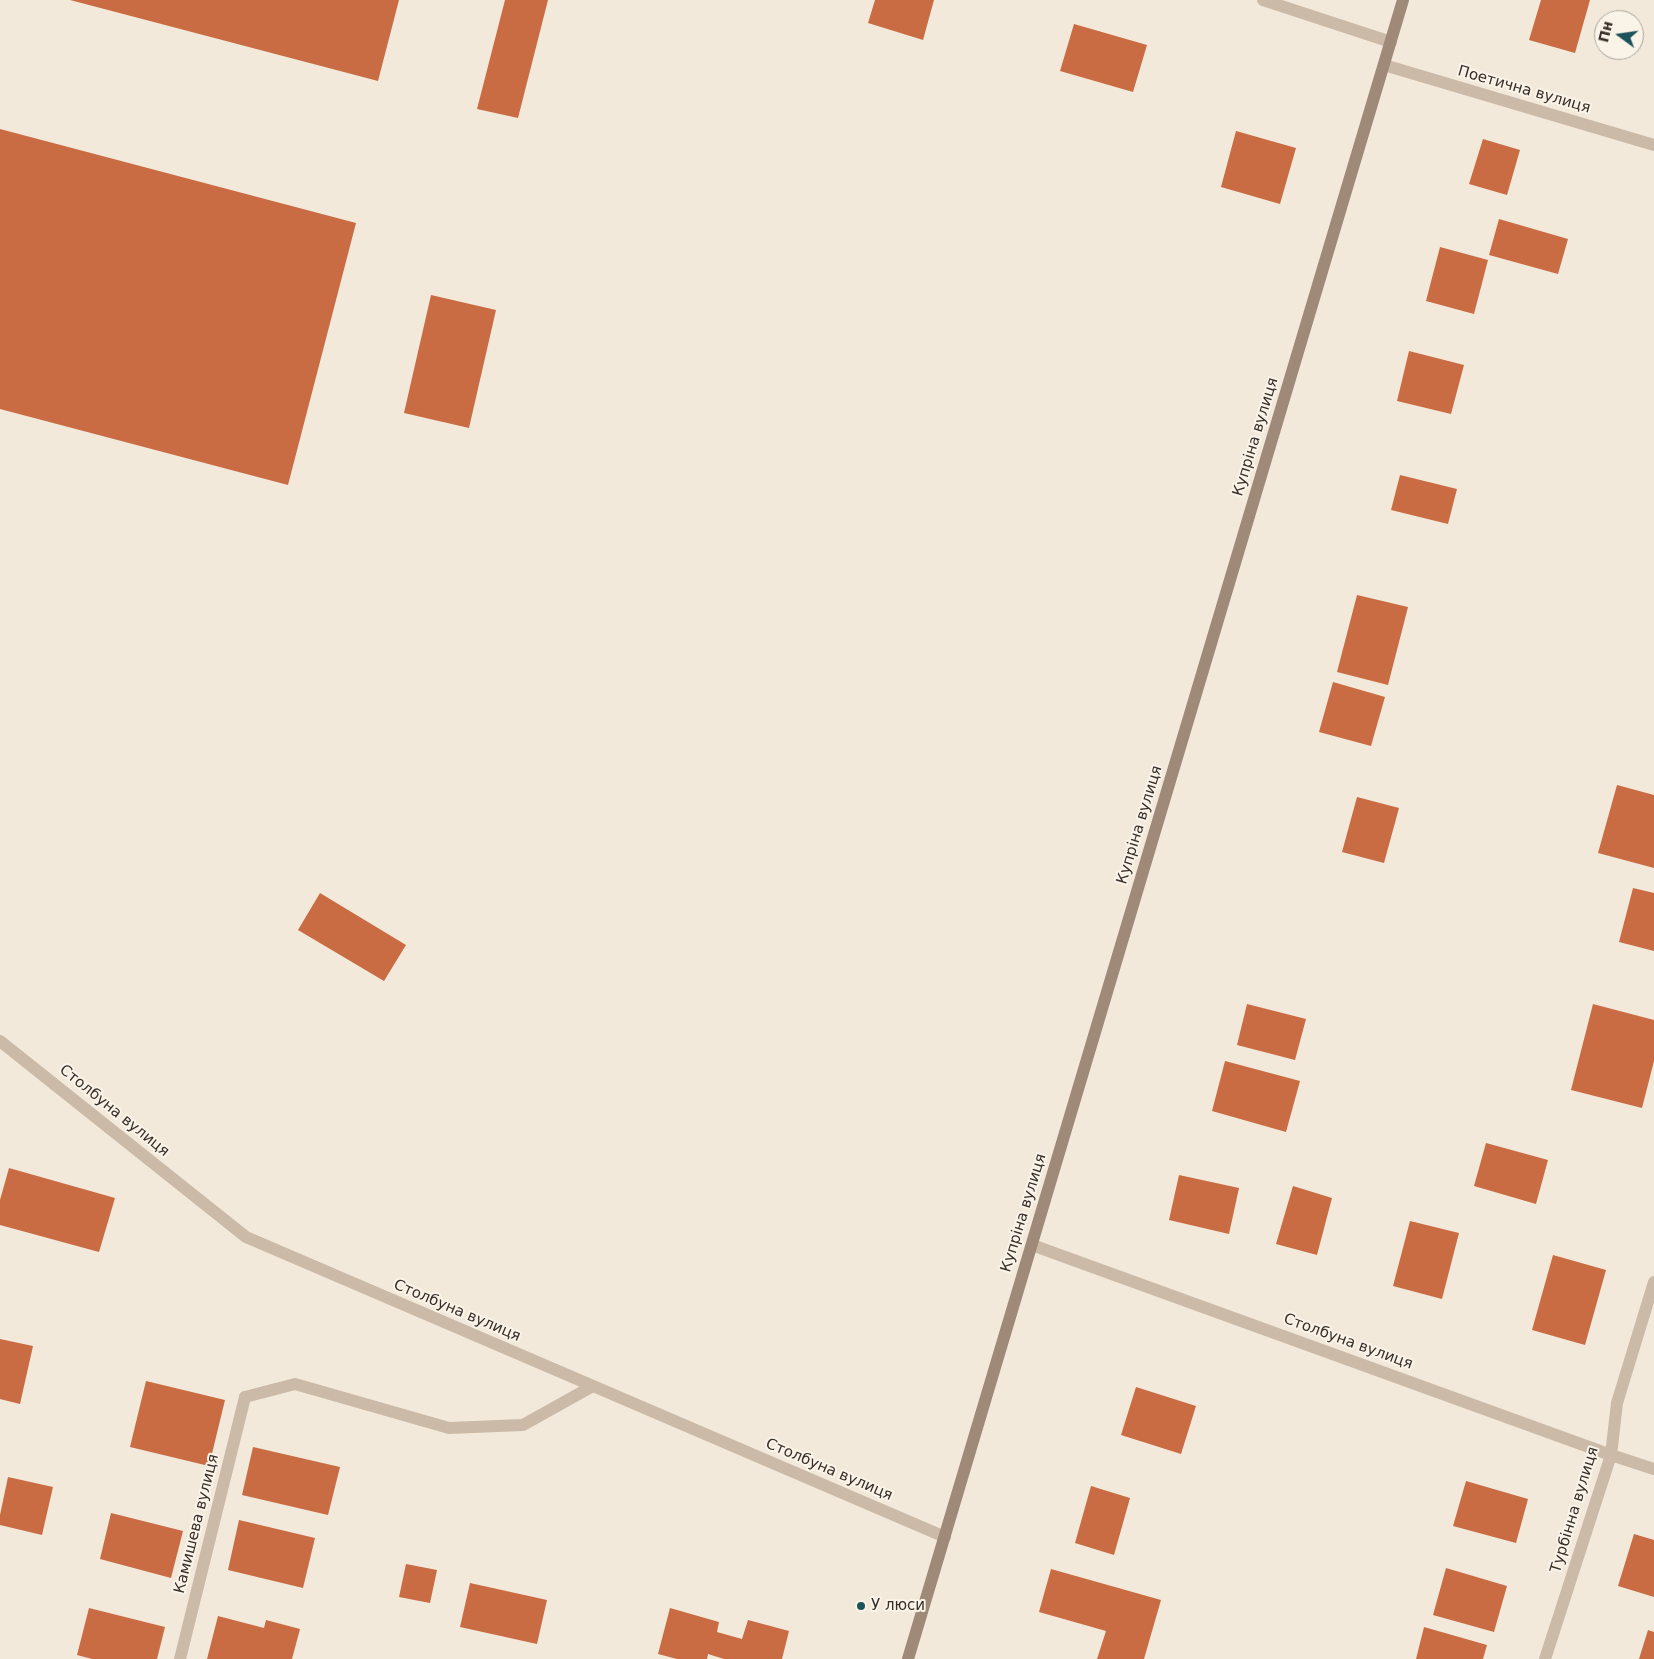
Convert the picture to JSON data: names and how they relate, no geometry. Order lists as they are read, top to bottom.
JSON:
{
  "streets": {
    "main road": ["Купріна вулиця"],
    "street": [
      "Поетична вулиця",
      "Столбуна вулиця",
      "Турбінна вулиця",
      "Камишева вулиця"
    ]
  },
  "crossings": [
    ["Поетична вулиця", "Купріна вулиця"],
    ["Купріна вулиця", "Столбуна вулиця"],
    ["Столбуна вулиця", "Турбінна вулиця"],
    ["Столбуна вулиця", "Камишева вулиця"]
  ],
  "places": ["У люси"],
  "north": "left"
}
